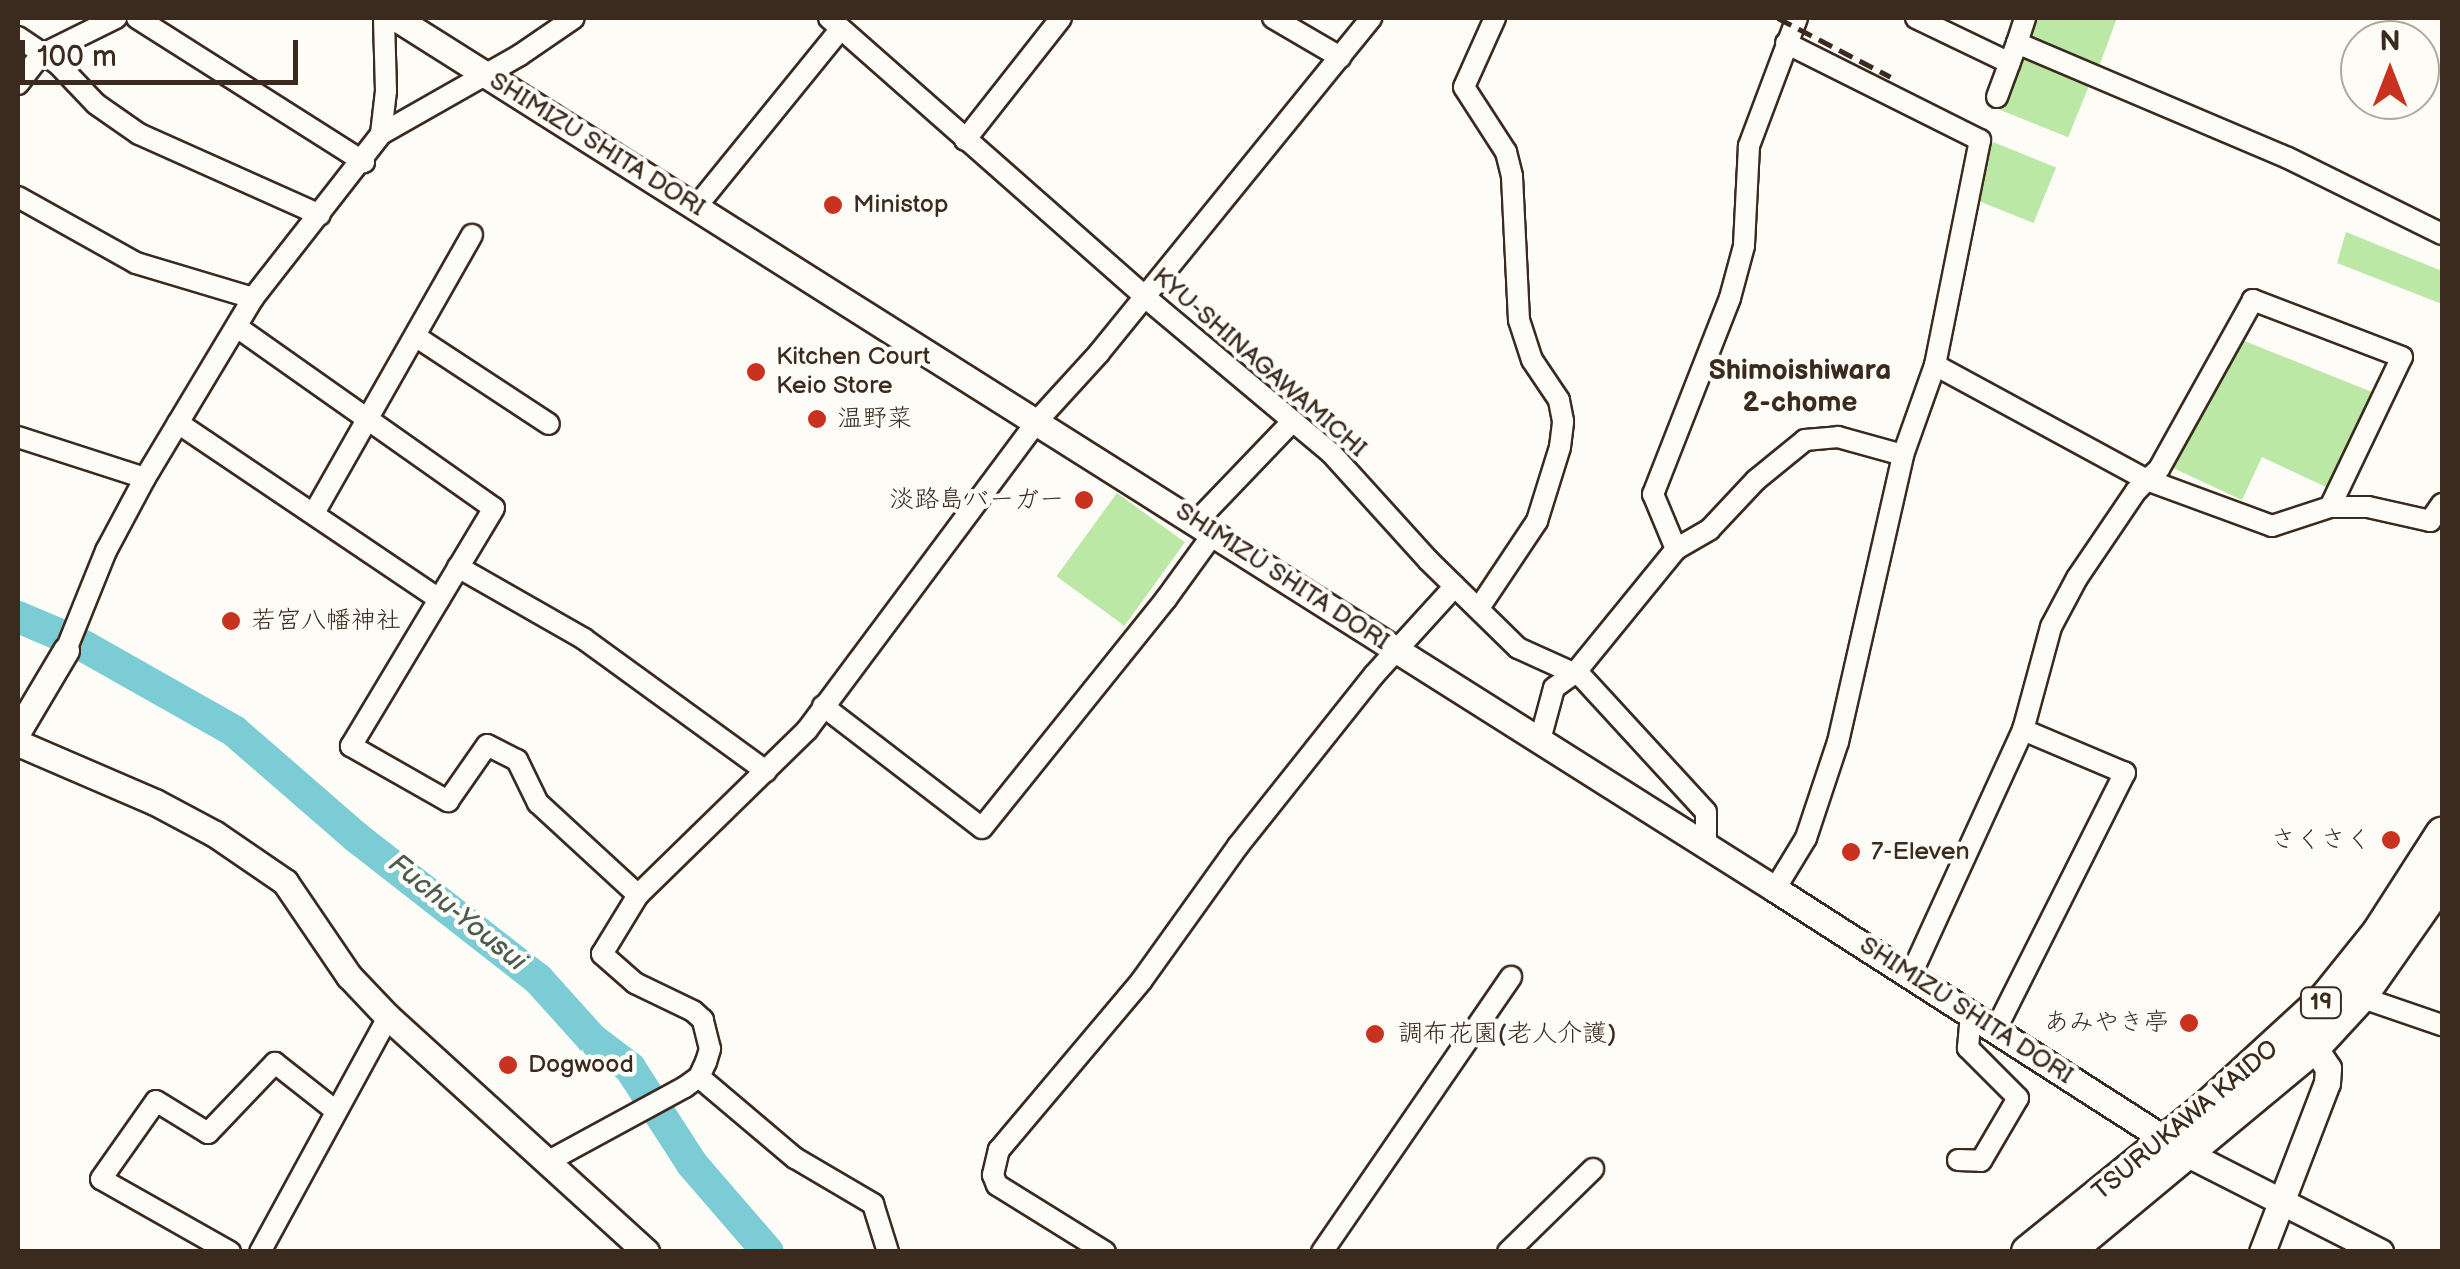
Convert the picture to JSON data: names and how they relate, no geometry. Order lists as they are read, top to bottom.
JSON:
{
  "streets": {
    "main road": ["19", "TSURUKAWA KAIDO"],
    "street": ["SHIMIZU SHITA DORI", "KYU-SHINAGAWAMICHI"]
  },
  "crossings": [
    ["SHIMIZU SHITA DORI", "KYU-SHINAGAWAMICHI"],
    ["SHIMIZU SHITA DORI", "19"],
    ["SHIMIZU SHITA DORI", "TSURUKAWA KAIDO"],
    ["19", "TSURUKAWA KAIDO"]
  ],
  "districts": ["Shimoishiwara 2-chome"],
  "water": ["Fuchu-Yousui"],
  "places": [
    "Ministop",
    "Kitchen Court Keio Store",
    "温野菜",
    "淡路島バーガー",
    "若宮八幡神社",
    "さくさく",
    "7-Eleven",
    "あみやき亭",
    "調布花園(老人介護)",
    "Dogwood"
  ],
  "scale_bar": "100 m",
  "north": "top"
}
